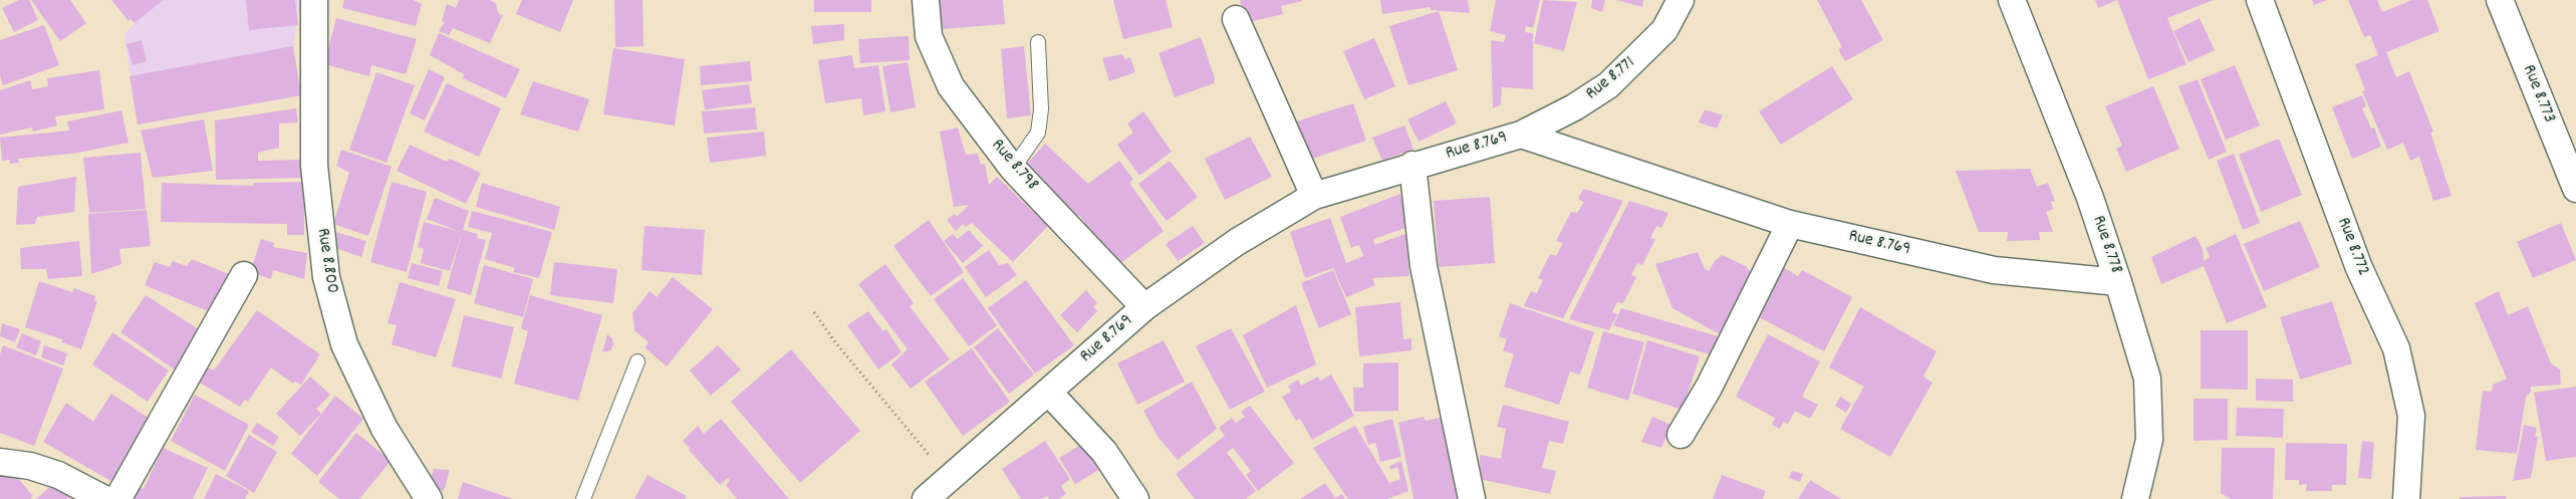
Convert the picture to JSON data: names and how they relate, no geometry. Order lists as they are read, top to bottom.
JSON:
{
  "streets": {
    "street": [
      "Rue 8.771",
      "Rue 8.773",
      "Rue 8.769",
      "Rue 8.798",
      "Rue 8.778",
      "Rue 8.772",
      "Rue 8.800"
    ]
  },
  "crossings": [
    ["Rue 8.771", "Rue 8.769"],
    ["Rue 8.769", "Rue 8.798"],
    ["Rue 8.769", "Rue 8.778"]
  ]
}
